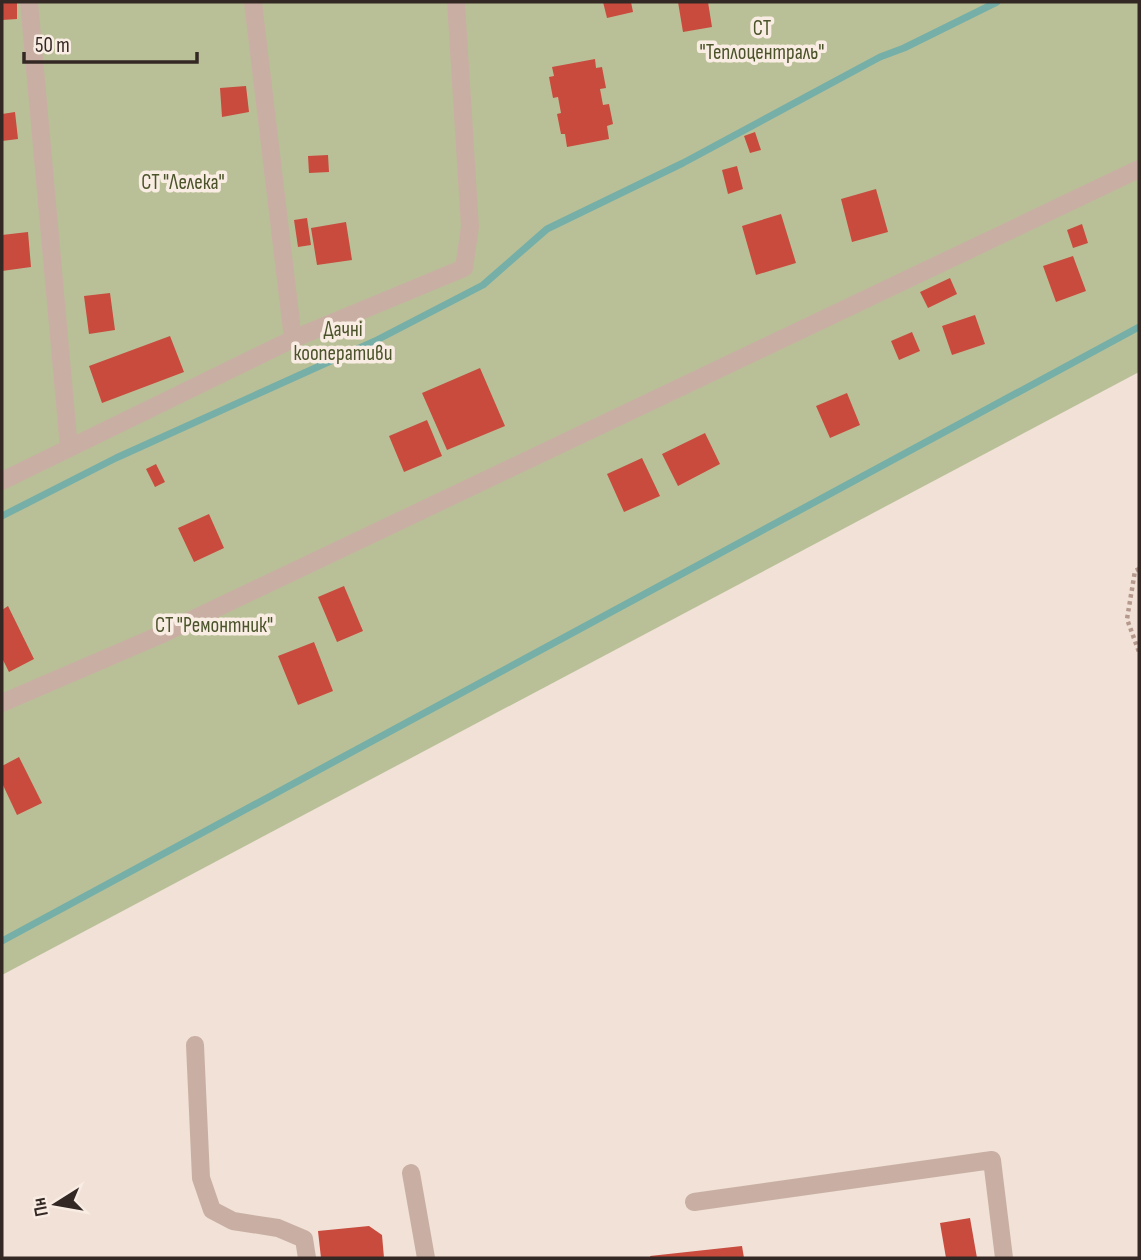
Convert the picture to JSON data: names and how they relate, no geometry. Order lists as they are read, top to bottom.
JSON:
{
  "parks": [
    "СТ \"Теплоцентраль\"",
    "СТ \"Лелека\"",
    "Дачні кооперативи",
    "СТ \"Ремонтник\""
  ],
  "scale_bar": "50 m",
  "north": "left"
}
